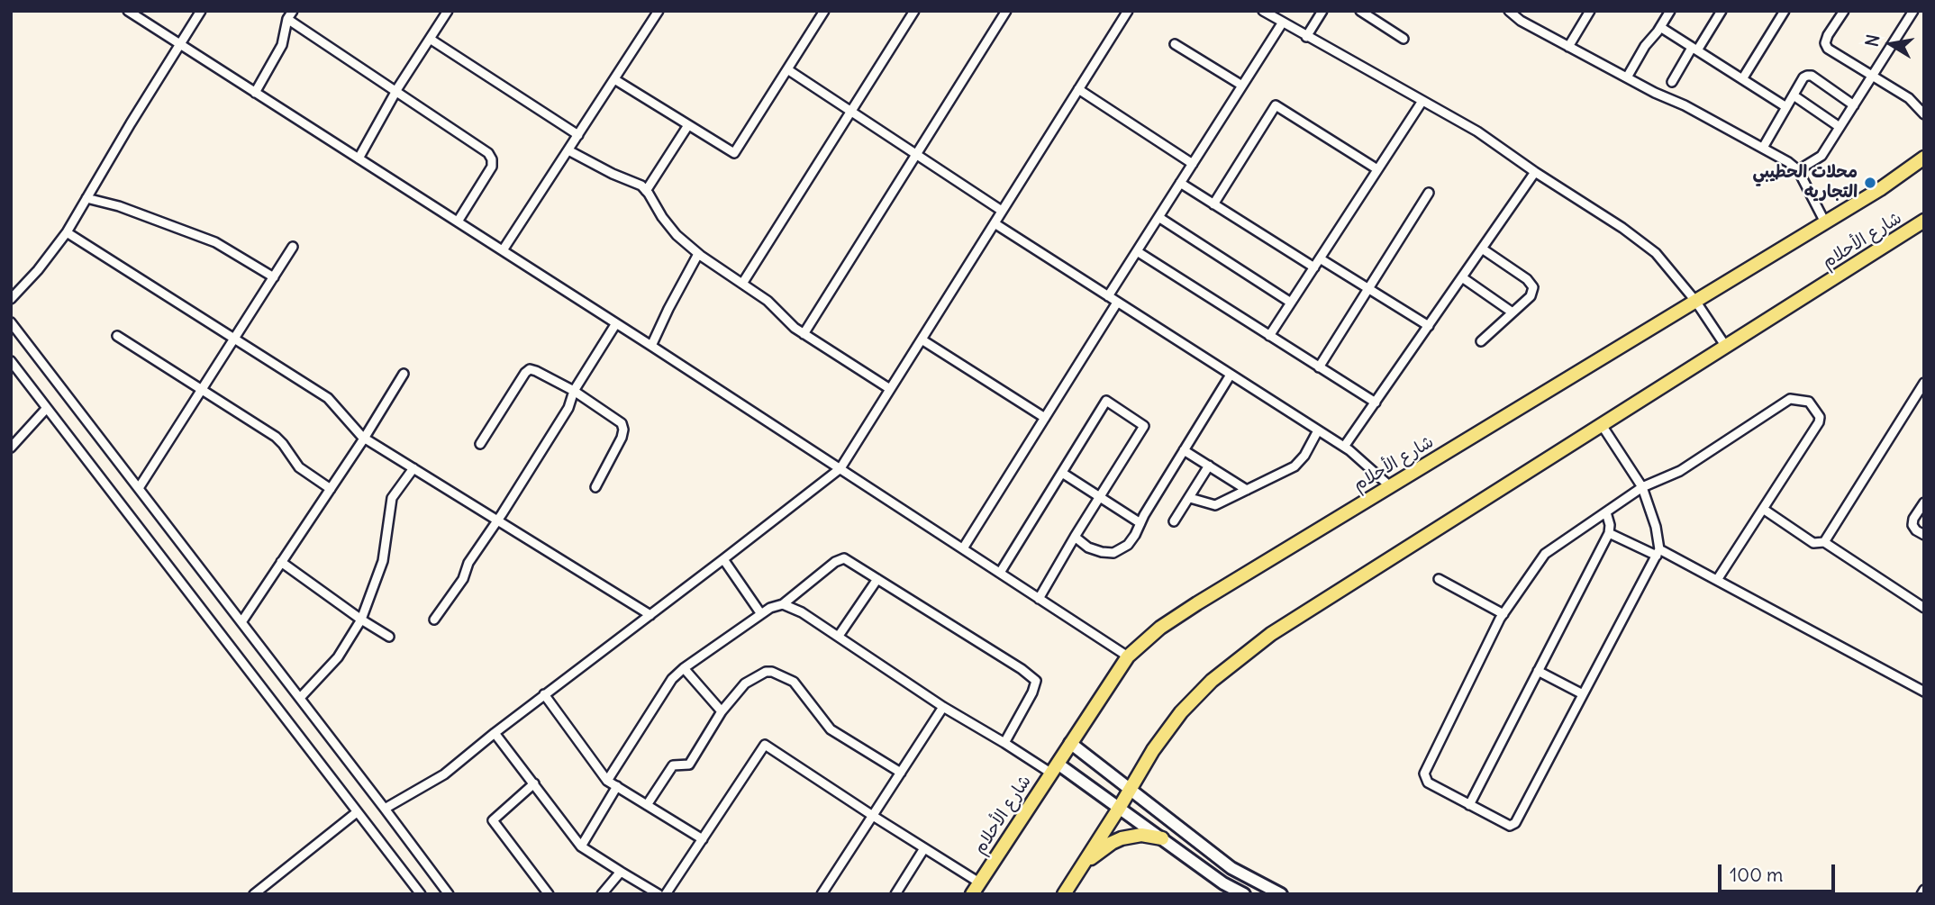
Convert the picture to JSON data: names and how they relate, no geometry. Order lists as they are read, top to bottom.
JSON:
{
  "streets": {
    "main road": ["شارع الأحلام"]
  },
  "places": ["محلات الحطيبي التجاريه"],
  "scale_bar": "100 m",
  "north": "left"
}
